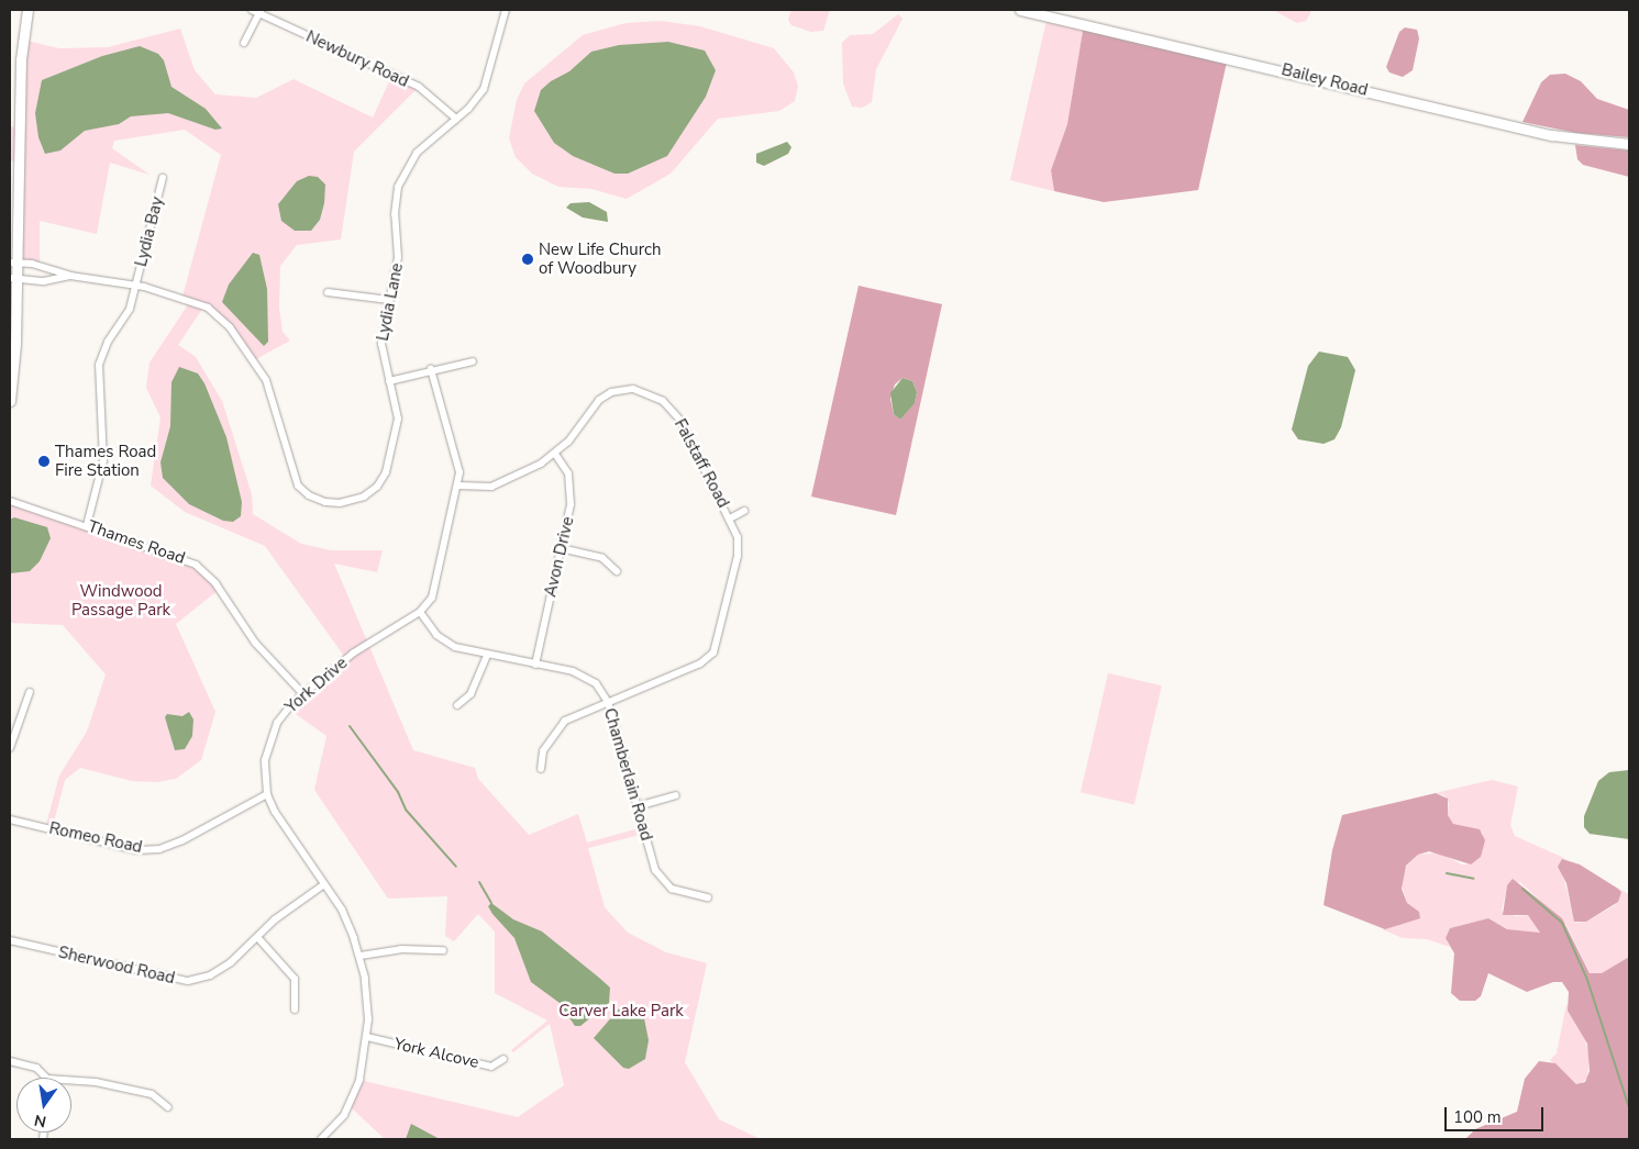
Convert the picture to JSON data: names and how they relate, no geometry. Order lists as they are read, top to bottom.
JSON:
{
  "streets": {
    "main road": ["Bailey Road"],
    "street": [
      "Newbury Road",
      "Lydia Bay",
      "Lydia Lane",
      "Falstaff Road",
      "Thames Road",
      "Avon Drive",
      "York Drive",
      "Chamberlain Road",
      "Romeo Road",
      "Sherwood Road",
      "York Alcove"
    ]
  },
  "crossings": [
    ["Newbury Road", "Lydia Lane"],
    ["Lydia Bay", "Lydia Lane"],
    ["Lydia Bay", "Thames Road"],
    ["Falstaff Road", "Avon Drive"],
    ["Falstaff Road", "York Drive"],
    ["Falstaff Road", "Chamberlain Road"],
    ["Thames Road", "York Drive"],
    ["Avon Drive", "Chamberlain Road"],
    ["York Drive", "Chamberlain Road"],
    ["York Drive", "Romeo Road"],
    ["York Drive", "Sherwood Road"],
    ["York Drive", "York Alcove"]
  ],
  "parks": ["Windwood Passage Park", "Carver Lake Park"],
  "places": ["New Life Church of Woodbury", "Thames Road Fire Station"],
  "scale_bar": "100 m",
  "north": "bottom"
}
